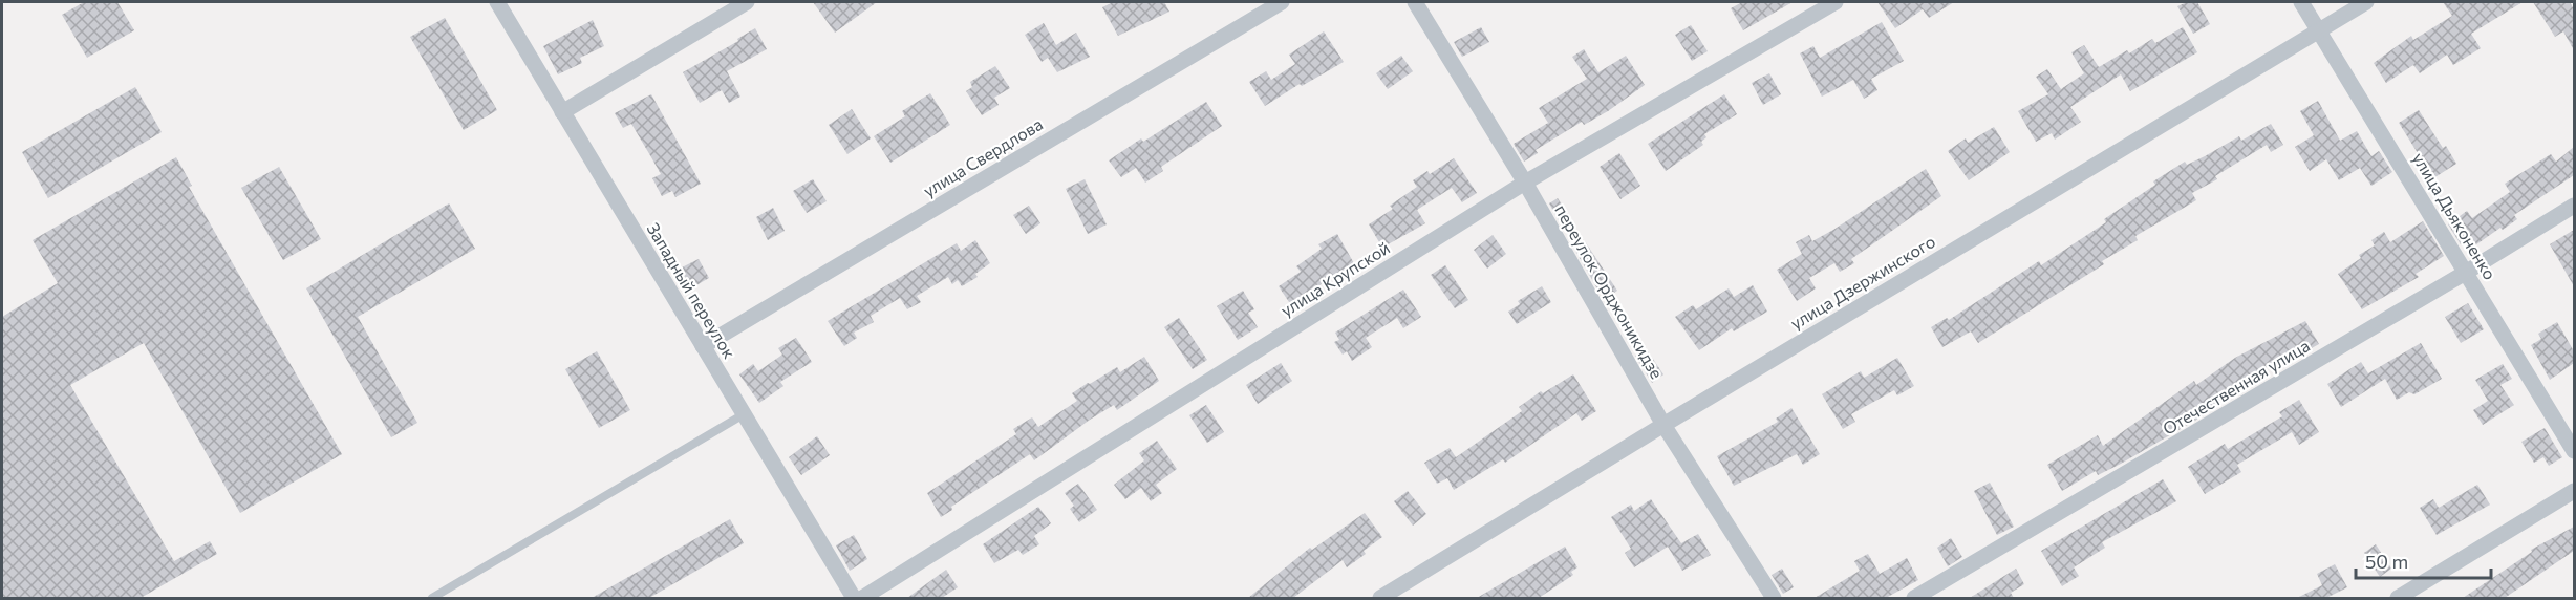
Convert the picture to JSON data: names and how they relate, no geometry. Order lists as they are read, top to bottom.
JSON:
{
  "streets": {
    "street": [
      "улица Свердлова",
      "улица Дьяконенко",
      "улица Крупской",
      "улица Дзержинского",
      "Западный переулок",
      "переулок Орджоникидзе",
      "Отечественная улица"
    ]
  },
  "crossings": [
    ["улица Свердлова", "Западный переулок"],
    ["улица Дьяконенко", "улица Дзержинского"],
    ["улица Дьяконенко", "Отечественная улица"],
    ["улица Крупской", "переулок Орджоникидзе"],
    ["улица Дзержинского", "переулок Орджоникидзе"]
  ],
  "scale_bar": "50 m"
}
